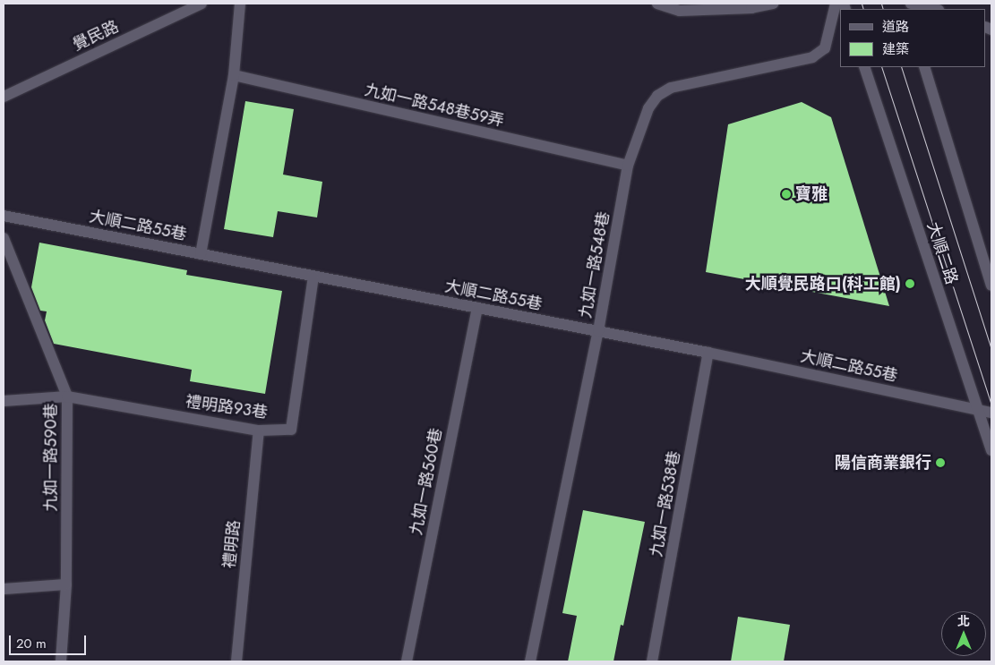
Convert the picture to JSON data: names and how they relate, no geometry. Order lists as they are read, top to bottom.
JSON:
{
  "streets": {
    "street": [
      "覺民路",
      "九如一路548巷59弄",
      "大順二路55巷",
      "大順二路",
      "九如一路548巷",
      "禮明路93巷",
      "九如一路590巷",
      "九如一路560巷",
      "九如一路538巷",
      "禮明路"
    ]
  },
  "crossings": [
    ["九如一路548巷59弄", "九如一路548巷"],
    ["大順二路55巷", "大順二路"],
    ["大順二路55巷", "九如一路548巷"],
    ["大順二路55巷", "禮明路93巷"],
    ["大順二路55巷", "九如一路560巷"],
    ["大順二路55巷", "九如一路538巷"],
    ["禮明路93巷", "九如一路590巷"],
    ["禮明路93巷", "禮明路"]
  ],
  "places": ["寶雅", "大順覺民路口(科工館)", "陽信商業銀行"],
  "legend": ["道路", "建築"],
  "scale_bar": "20 m",
  "north": "top"
}
